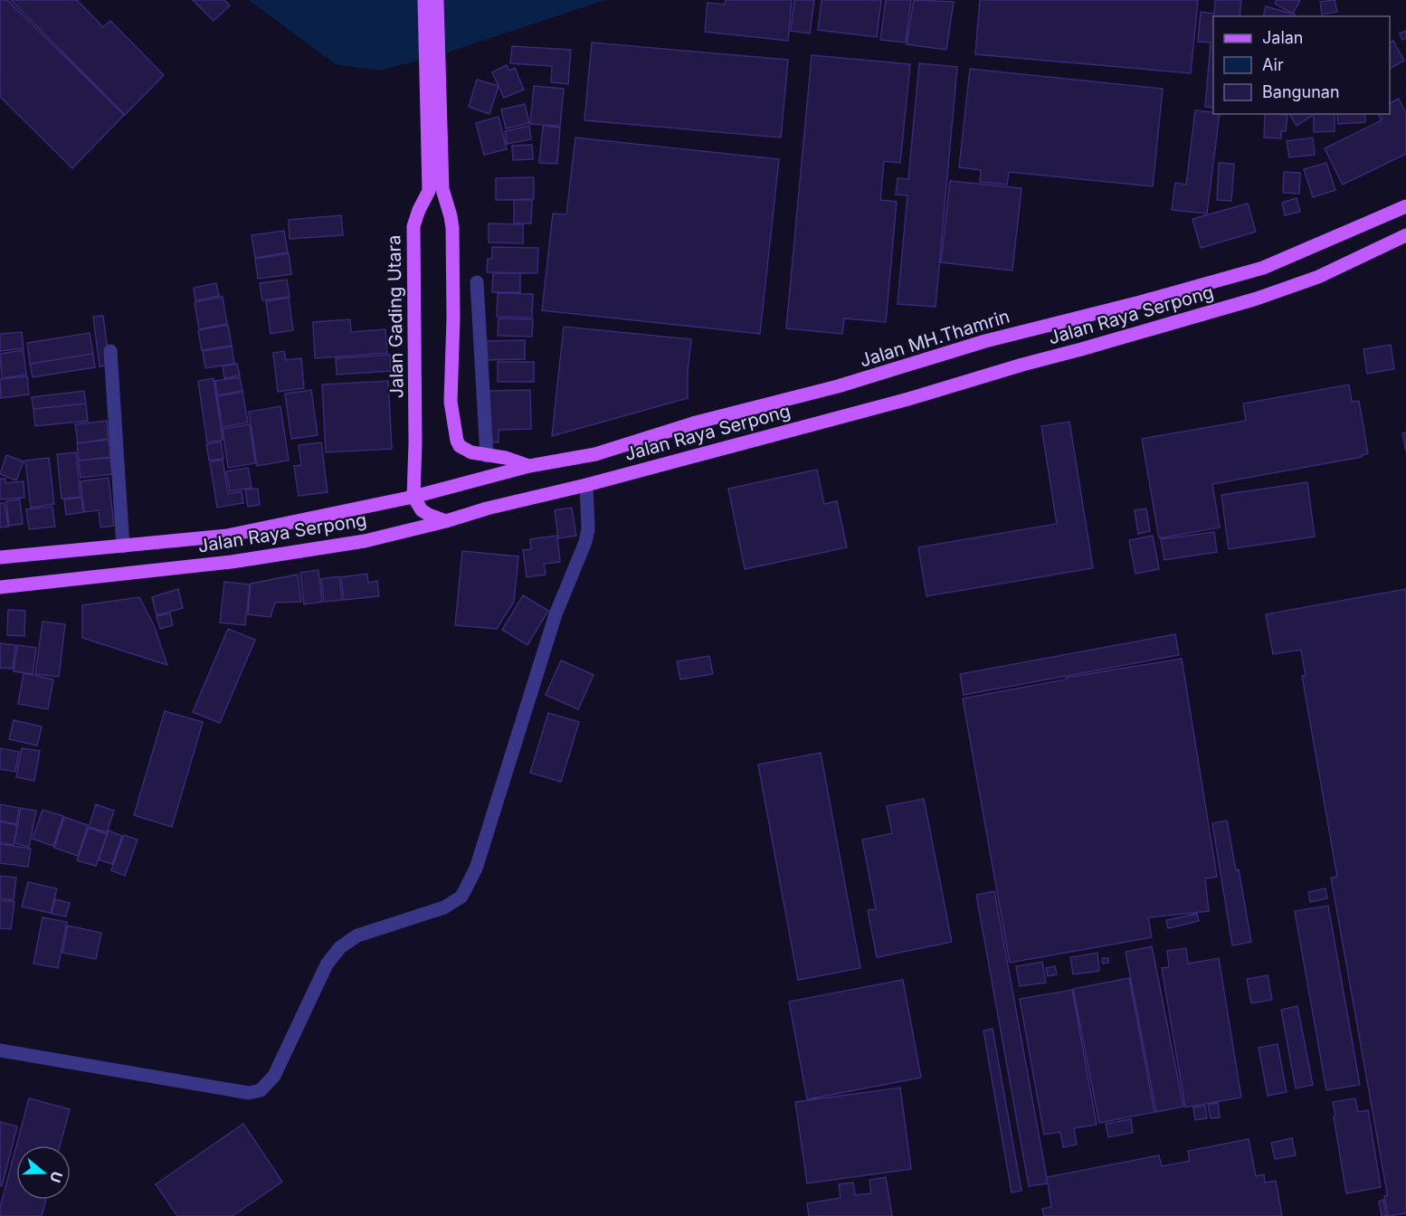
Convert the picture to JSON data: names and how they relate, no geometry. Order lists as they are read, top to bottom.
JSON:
{
  "streets": {
    "main road": ["Jalan Raya Serpong", "Jalan Gading Utara", "Jalan MH.Thamrin"]
  },
  "crossings": [
    ["Jalan Raya Serpong", "Jalan Gading Utara"],
    ["Jalan Raya Serpong", "Jalan MH.Thamrin"],
    ["Jalan Gading Utara", "Jalan MH.Thamrin"]
  ],
  "legend": ["Jalan", "Air", "Bangunan"],
  "north": "right"
}
